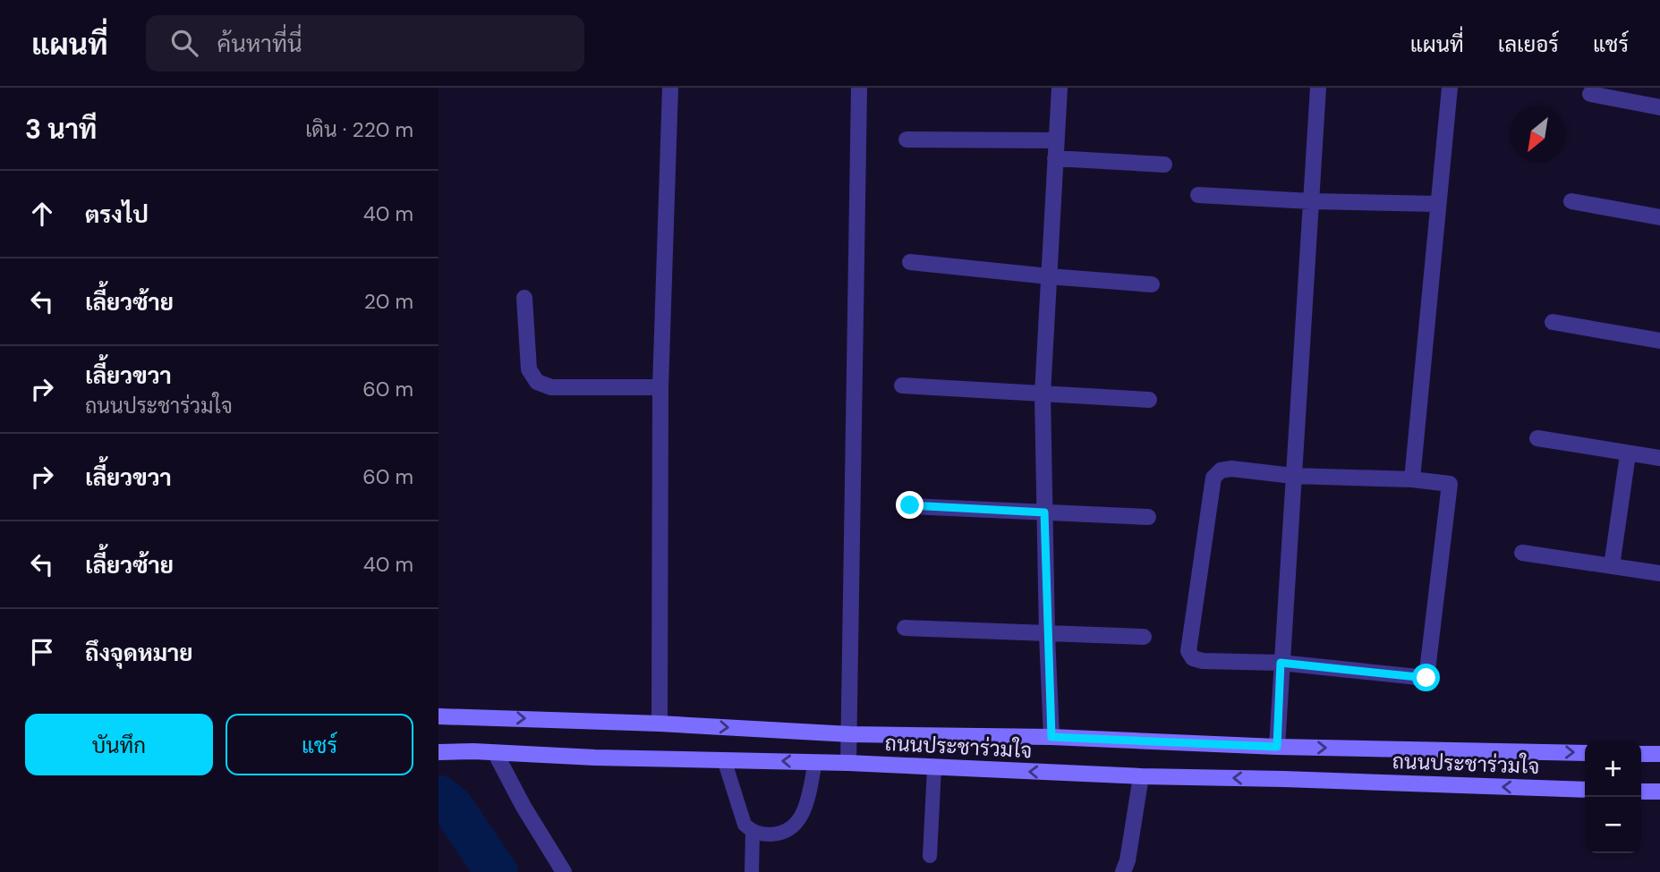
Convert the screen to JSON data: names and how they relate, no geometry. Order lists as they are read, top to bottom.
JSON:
{
  "streets": {
    "main road": ["ถนนประชาร่วมใจ"]
  },
  "north": "bottom left",
  "page": {
    "header": "แผนที่",
    "search": "ค้นหาที่นี่",
    "nav": ["แผนที่", "เลเยอร์", "แชร์"],
    "heading": ["3 นาที", "เดิน · 220 m"],
    "list": [
      ["ตรงไป", "40 m"],
      ["เลี้ยวซ้าย", "20 m"],
      ["เลี้ยวขวา", "ถนนประชาร่วมใจ", "60 m"],
      ["เลี้ยวขวา", "60 m"],
      ["เลี้ยวซ้าย", "40 m"],
      "ถึงจุดหมาย"
    ],
    "buttons": ["บันทึก", "แชร์"],
    "map_buttons": ["+", "−"]
  }
}
